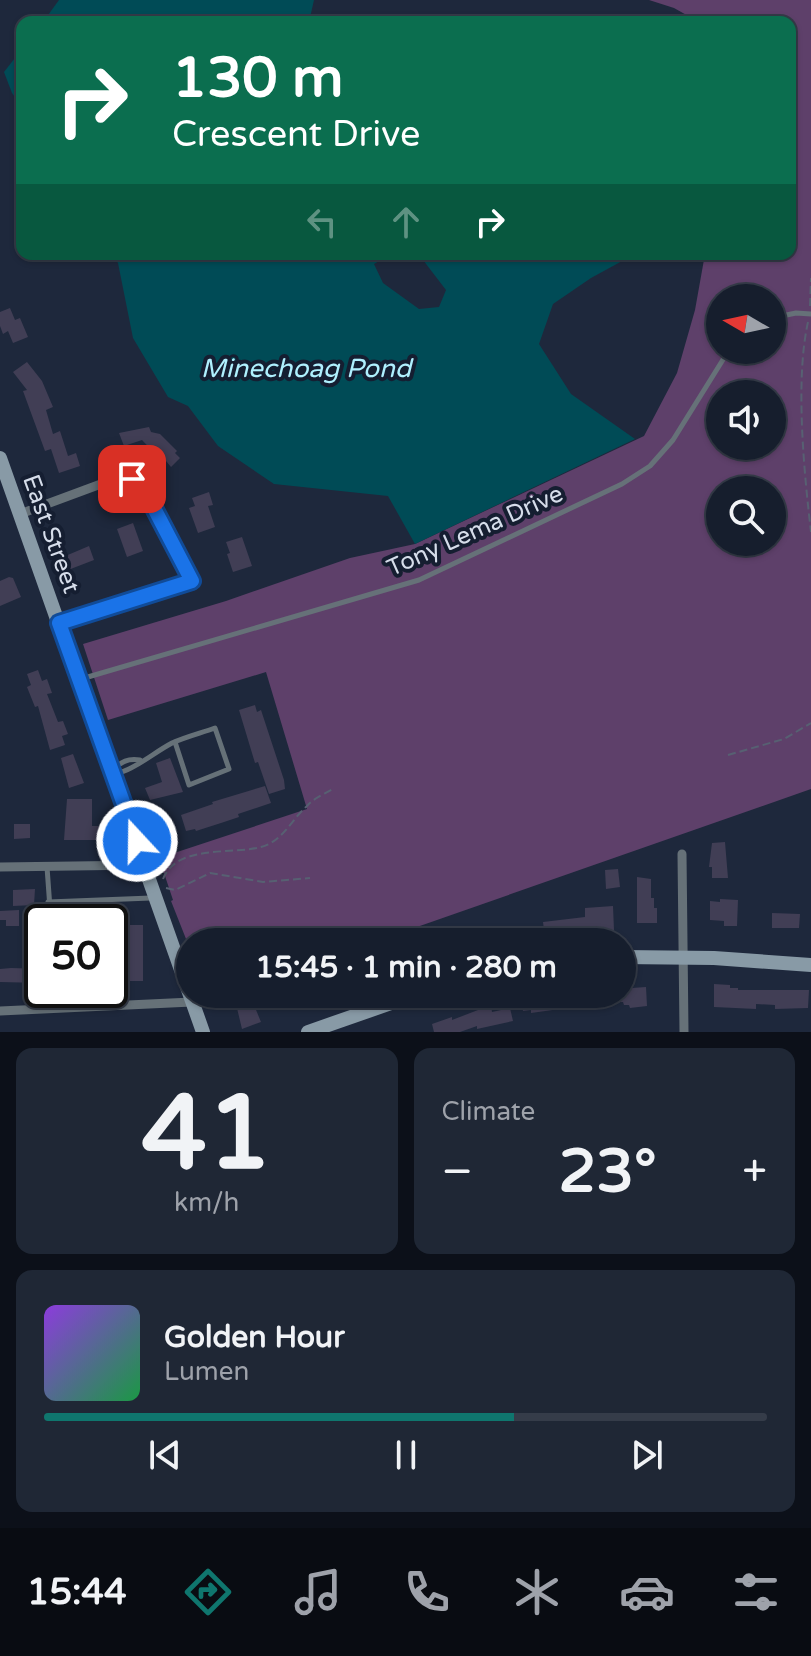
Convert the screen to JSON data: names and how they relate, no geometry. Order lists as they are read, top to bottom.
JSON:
{
  "streets": {
    "main road": ["East Street"],
    "lane": ["Tony Lema Drive"]
  },
  "crossings": [
    ["Tony Lema Drive", "East Street"]
  ],
  "water": ["Minechoag Pond"],
  "north": "left",
  "page": {
    "turn": ["130 m", "Crescent Drive"],
    "limit": "50",
    "trip": "15:45 · 1 min · 280 m",
    "tile": [
      ["41", "km/h"],
      "Climate"
    ],
    "heat": ["−", "23°", "+"],
    "song": ["Golden Hour", "Lumen"],
    "tabs": "15:44"
  }
}
